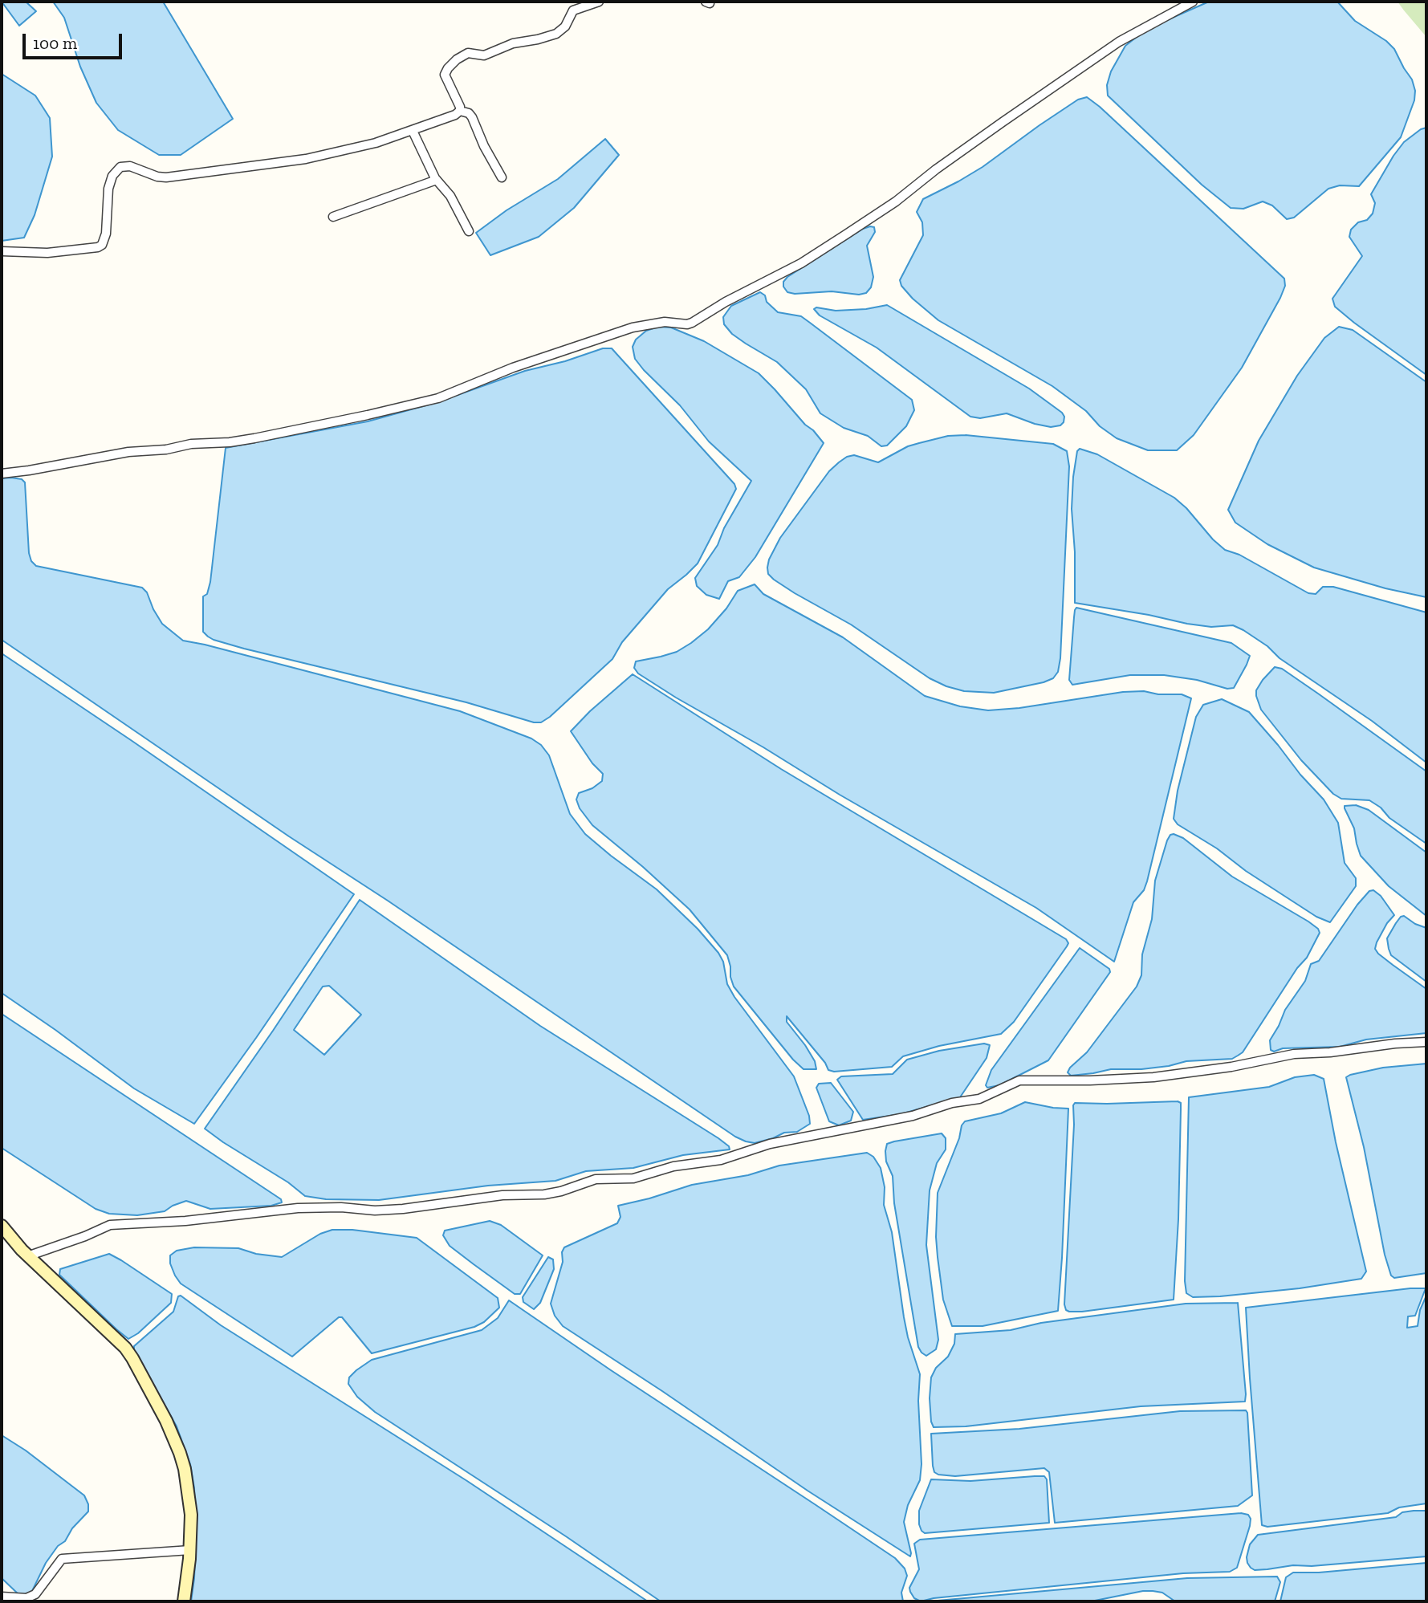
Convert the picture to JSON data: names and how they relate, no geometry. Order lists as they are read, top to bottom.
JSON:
{
  "scale_bar": "100 m"
}
